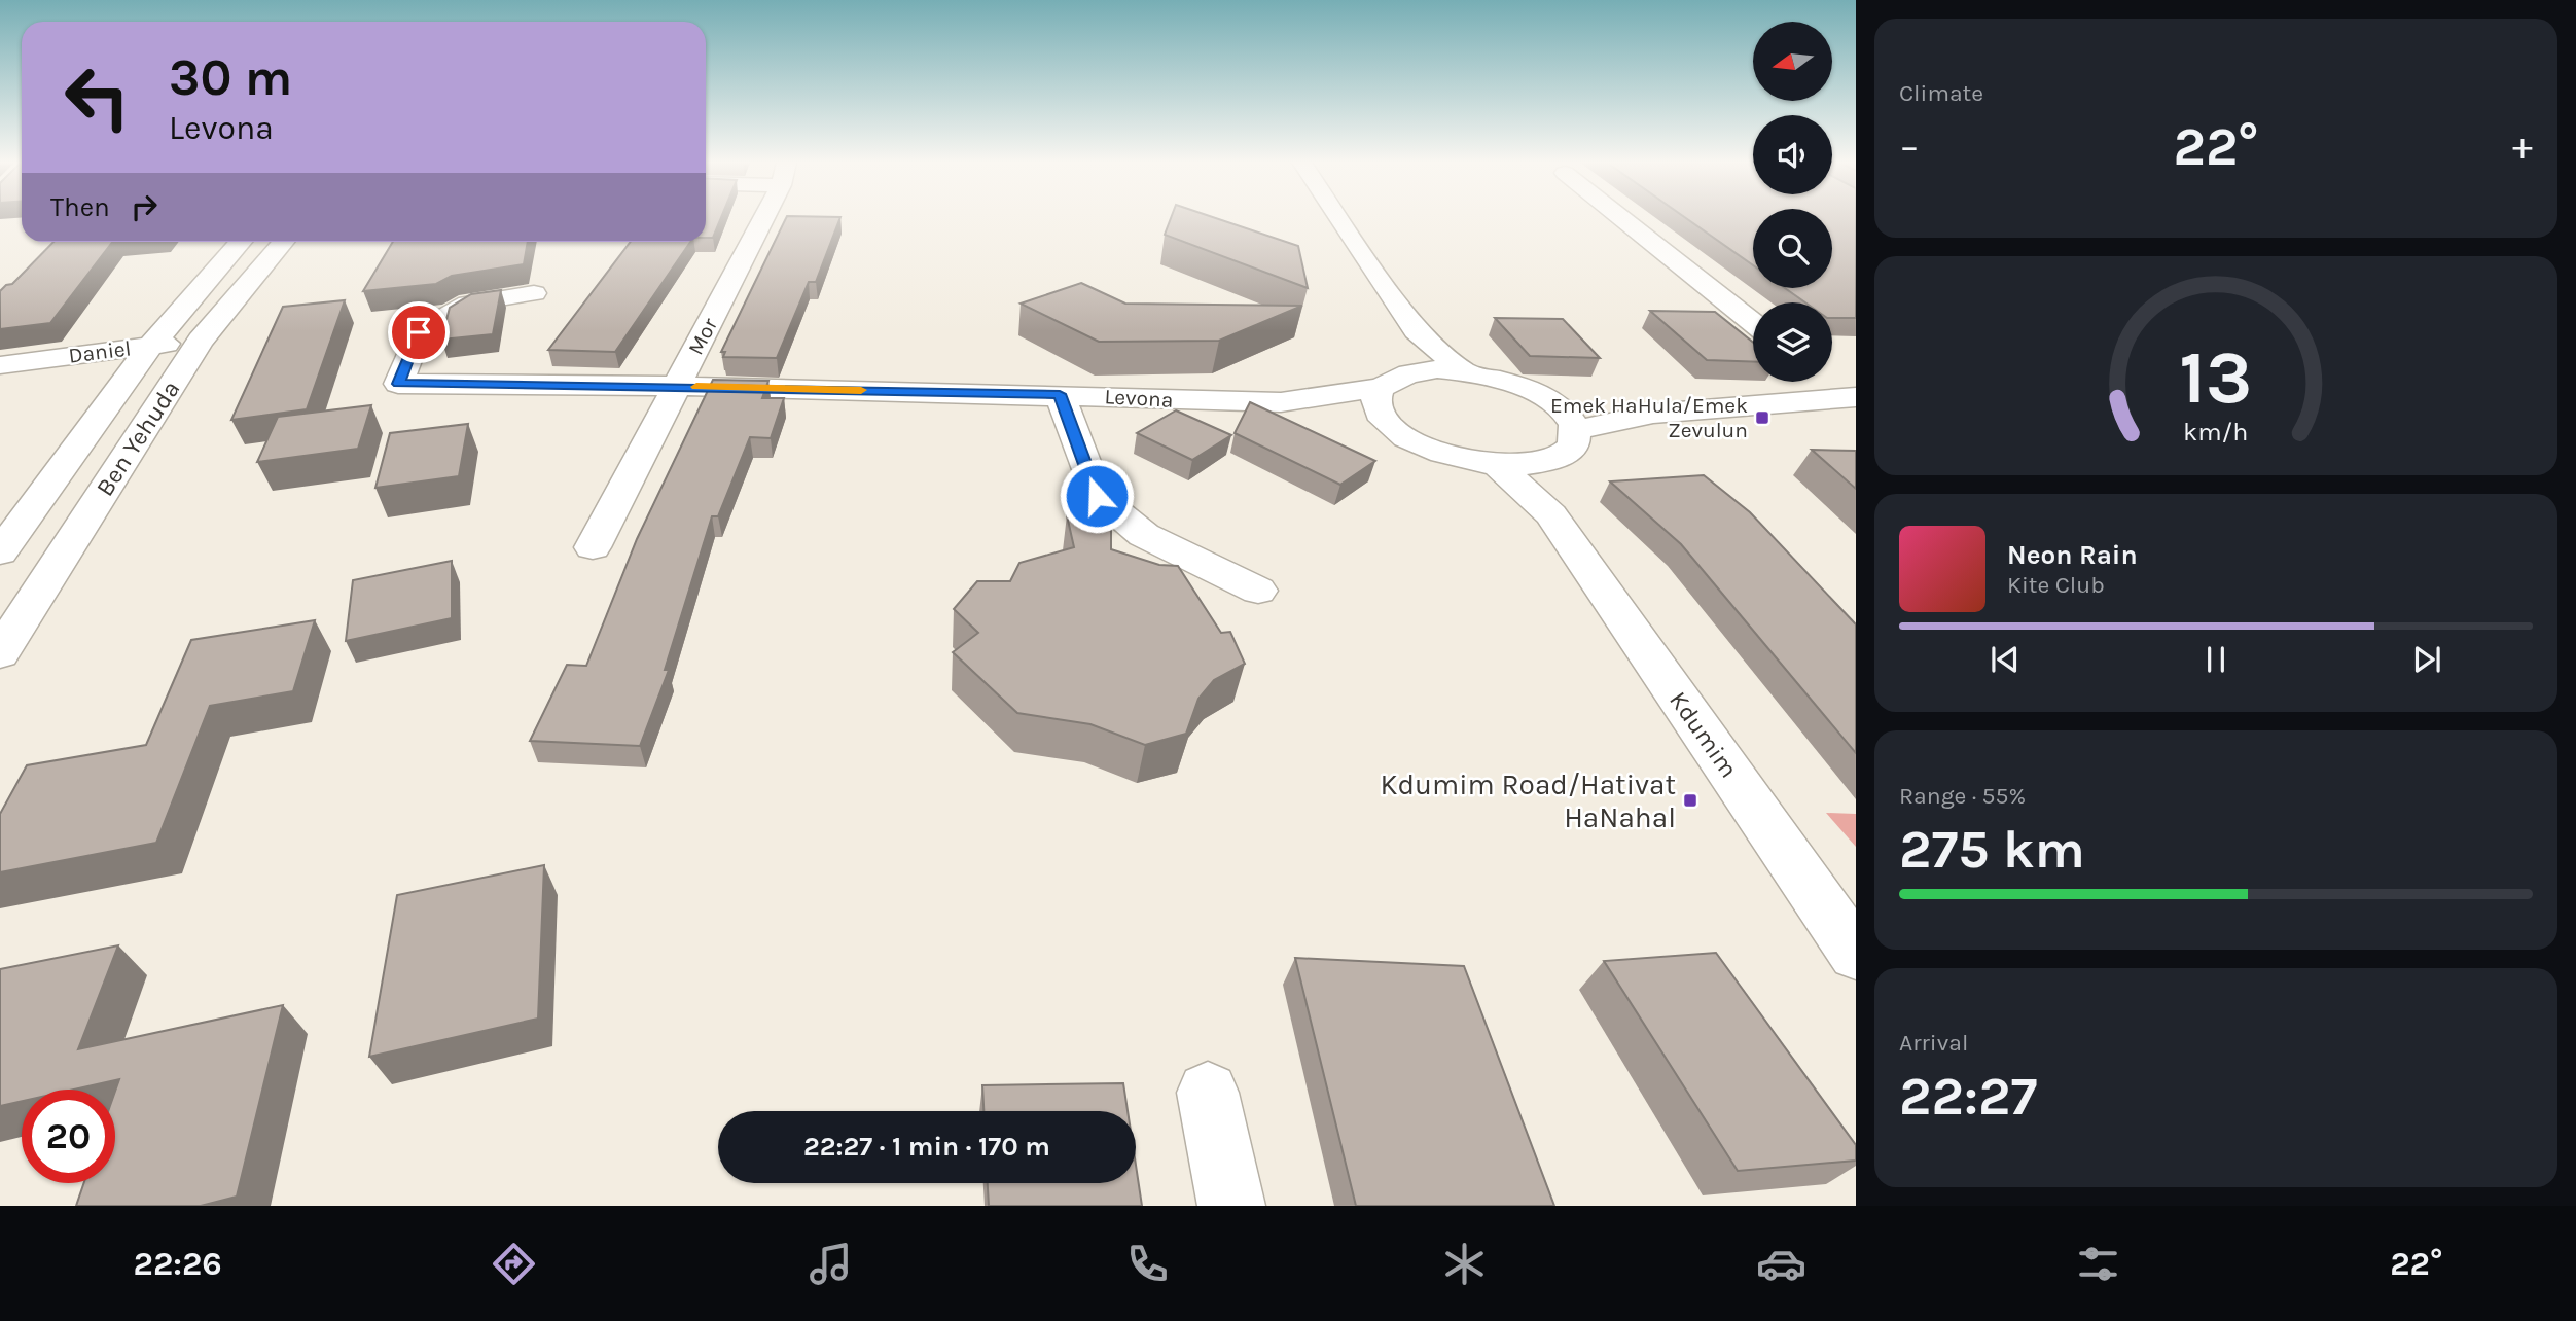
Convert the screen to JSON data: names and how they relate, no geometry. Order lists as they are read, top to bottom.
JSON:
{
  "streets": {
    "street": [
      "Mor",
      "Daniel",
      "Levona",
      "Ben Yehuda",
      "Kdumim"
    ]
  },
  "crossings": [
    ["Mor", "Levona"],
    ["Daniel", "Ben Yehuda"]
  ],
  "places": {
    "transit": ["Emek HaHula/Emek Zevulun", "Kdumim Road/Hativat HaNahal"]
  },
  "north": "left",
  "page": {
    "tile": [
      "Climate",
      ["Range · 55%", "275 km"],
      ["Arrival", "22:27"]
    ],
    "turn": ["30 m", "Levona"],
    "heat": ["−", "22°", "+"],
    "then": "Then",
    "song": ["Neon Rain", "Kite Club"],
    "limit": "20",
    "trip": "22:27 · 1 min · 170 m",
    "tabs": ["22:26", "22°"],
    "gauge": ["13", "km/h"]
  }
}
